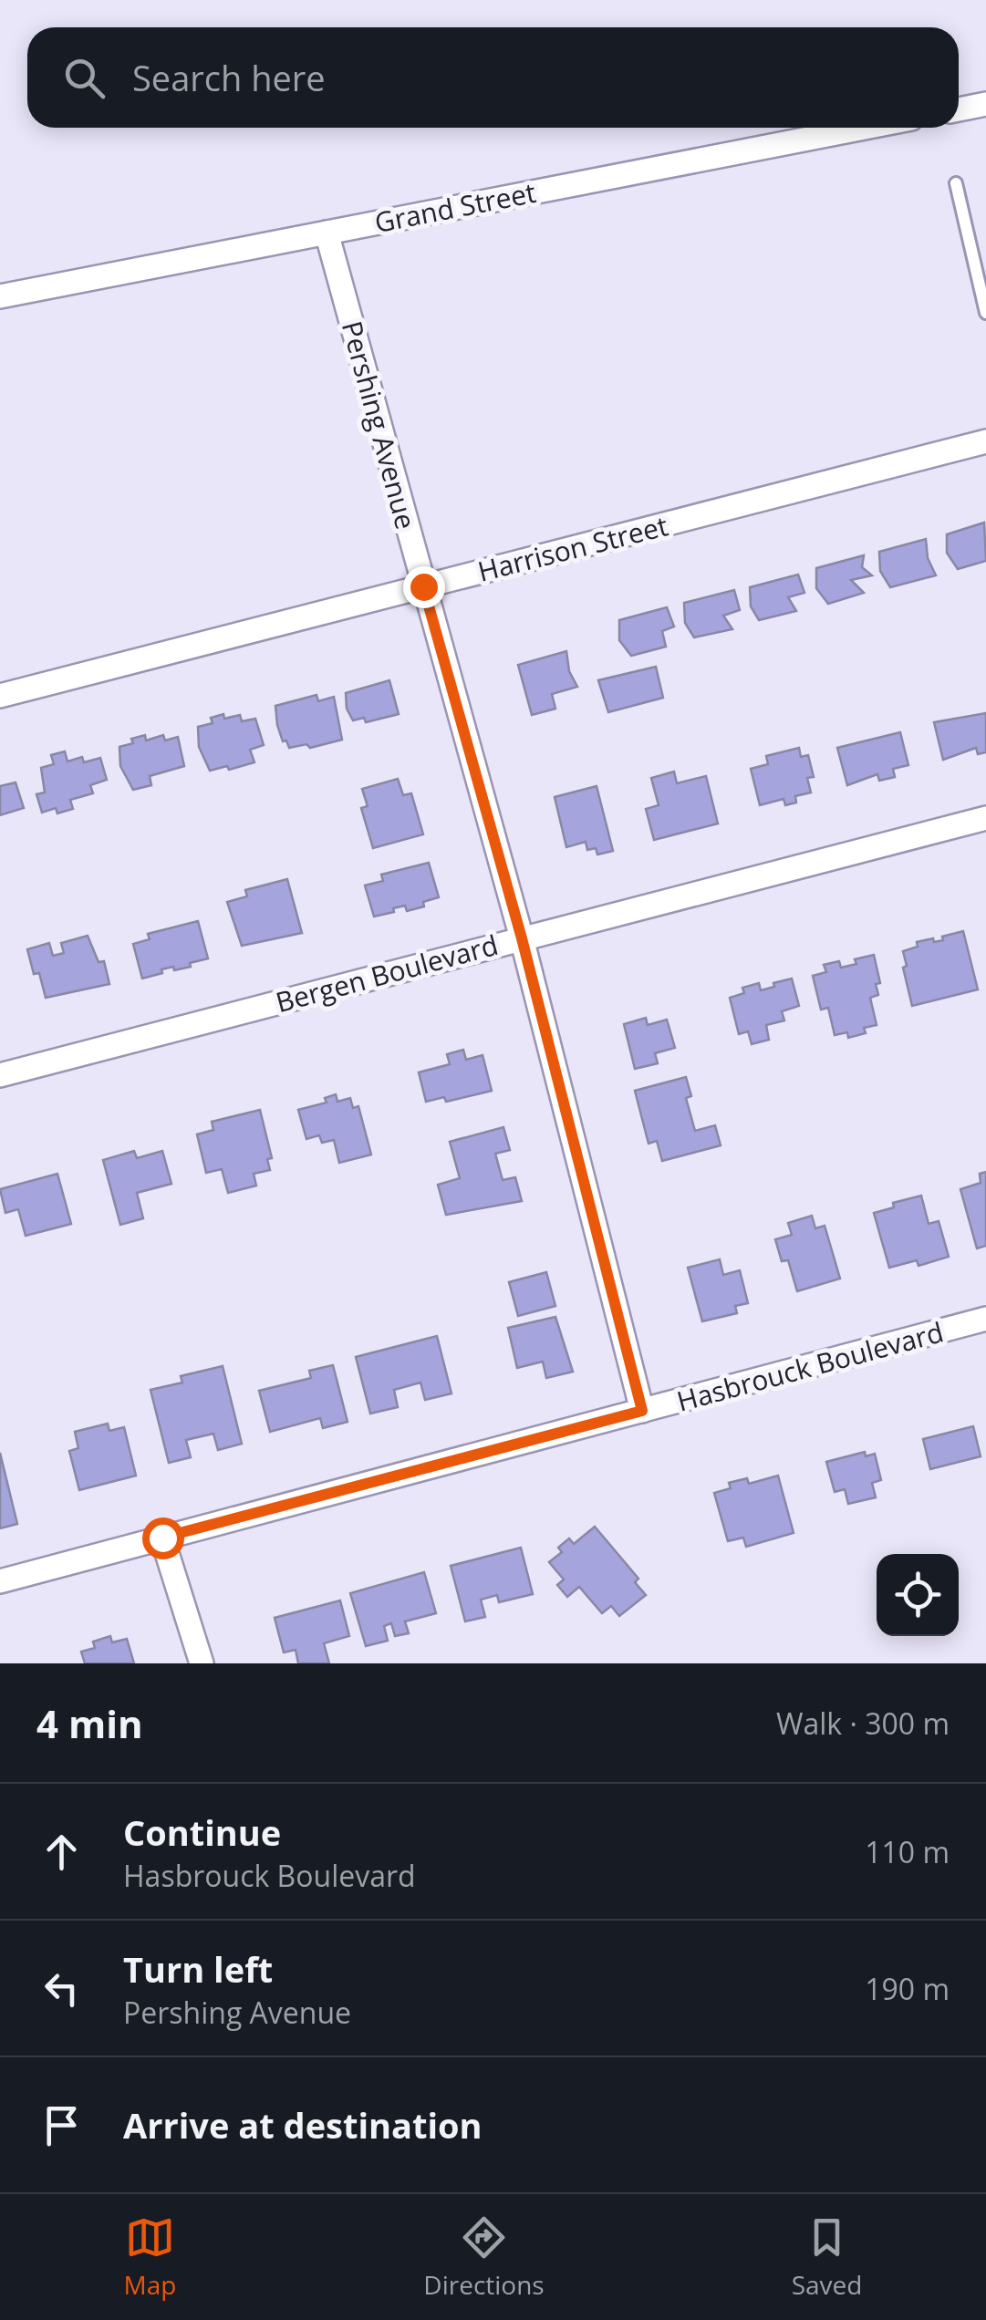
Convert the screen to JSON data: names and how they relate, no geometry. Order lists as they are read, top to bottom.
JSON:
{
  "streets": {
    "street": [
      "Grand Street",
      "Pershing Avenue",
      "Harrison Street",
      "Bergen Boulevard",
      "Hasbrouck Boulevard"
    ]
  },
  "crossings": [
    ["Grand Street", "Pershing Avenue"],
    ["Pershing Avenue", "Harrison Street"],
    ["Pershing Avenue", "Bergen Boulevard"],
    ["Pershing Avenue", "Hasbrouck Boulevard"]
  ],
  "page": {
    "search": "Search here",
    "heading": ["4 min", "Walk · 300 m"],
    "list": [
      ["Continue", "Hasbrouck Boulevard", "110 m"],
      ["Turn left", "Pershing Avenue", "190 m"],
      "Arrive at destination"
    ],
    "nav": ["Map", "Directions", "Saved"]
  }
}
